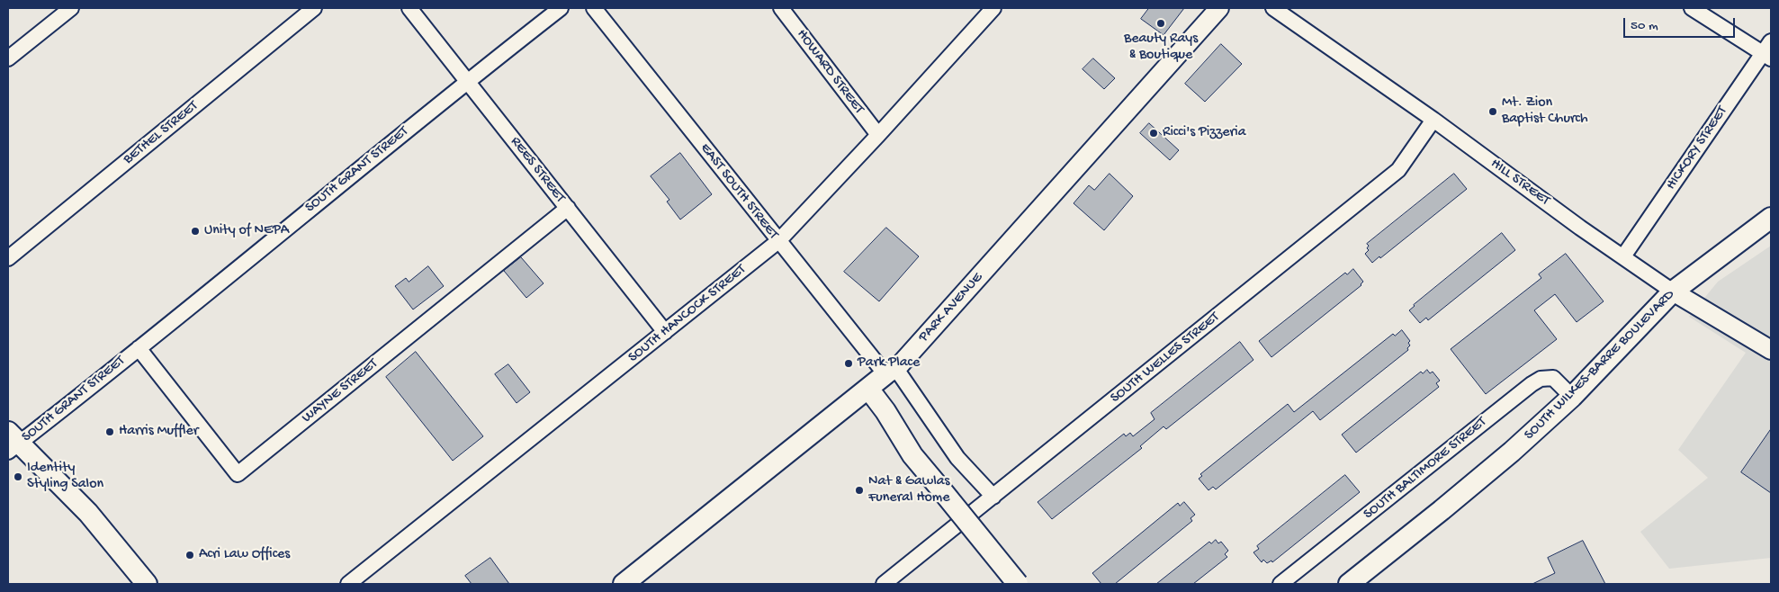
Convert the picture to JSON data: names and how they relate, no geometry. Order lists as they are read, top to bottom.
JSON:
{
  "streets": {
    "main road": ["PARK AVENUE", "SOUTH WILKES-BARRE BOULEVARD"],
    "street": [
      "HOWARD STREET",
      "BETHEL STREET",
      "HICKORY STREET",
      "SOUTH GRANT STREET",
      "REES STREET",
      "HILL STREET",
      "EAST SOUTH STREET",
      "SOUTH HANCOCK STREET",
      "SOUTH WELLES STREET",
      "WAYNE STREET",
      "SOUTH BALTIMORE STREET"
    ]
  },
  "crossings": [
    ["HOWARD STREET", "SOUTH HANCOCK STREET"],
    ["HICKORY STREET", "HILL STREET"],
    ["SOUTH GRANT STREET", "REES STREET"],
    ["SOUTH GRANT STREET", "WAYNE STREET"],
    ["REES STREET", "SOUTH HANCOCK STREET"],
    ["REES STREET", "WAYNE STREET"],
    ["HILL STREET", "SOUTH WELLES STREET"],
    ["HILL STREET", "SOUTH WILKES-BARRE BOULEVARD"],
    ["EAST SOUTH STREET", "PARK AVENUE"],
    ["EAST SOUTH STREET", "SOUTH HANCOCK STREET"],
    ["EAST SOUTH STREET", "SOUTH WELLES STREET"],
    ["SOUTH WILKES-BARRE BOULEVARD", "SOUTH BALTIMORE STREET"]
  ],
  "places": [
    "Beauty Rays & Boutique",
    "Mt. Zion Baptist Church",
    "Ricci's Pizzeria",
    "Unity of NEPA",
    "Park Place",
    "Harris Muffler",
    "Identity Styling Salon",
    "Nat & Gawlas Funeral Home",
    "Acri Law Offices"
  ],
  "scale_bar": "50 m"
}
